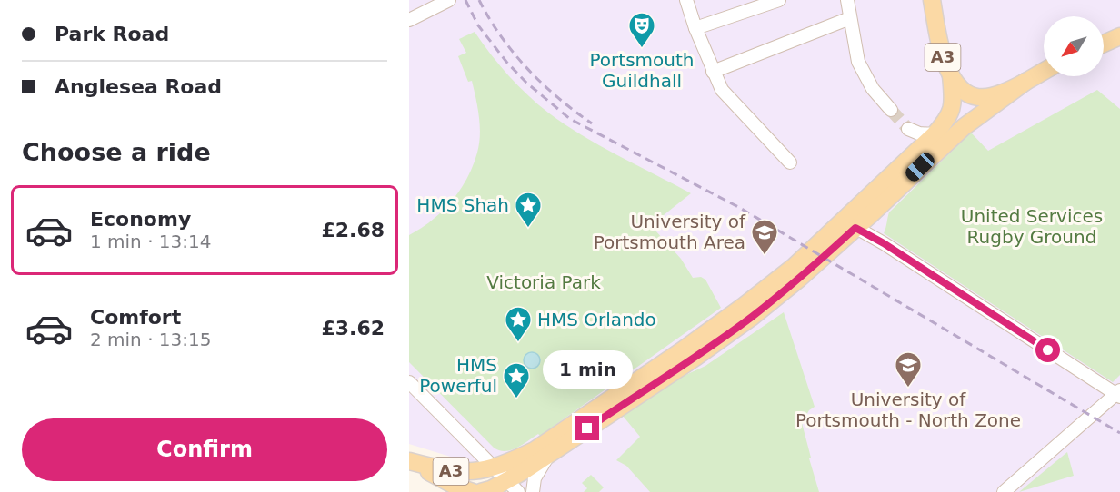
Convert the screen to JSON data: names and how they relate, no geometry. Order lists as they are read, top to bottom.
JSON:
{
  "streets": {
    "main road": ["A3"]
  },
  "parks": ["United Services Rugby Ground", "Victoria Park"],
  "places": {
    "theatre": ["Portsmouth Guildhall"],
    "place": ["HMS Shah", "HMS Orlando", "HMS Powerful"],
    "school or university": ["University of Portsmouth Area", "University of Portsmouth - North Zone"]
  },
  "north": "bottom left",
  "page": {
    "banner": ["Park Road", "Anglesea Road"],
    "heading": "Choose a ride",
    "list": [
      {
        "name": "Economy",
        "note": "1 min · 13:14",
        "value": "£2.68"
      },
      {
        "name": "Comfort",
        "note": "2 min · 13:15",
        "value": "£3.62"
      }
    ],
    "bubble": "1 min",
    "buttons": "Confirm"
  }
}
